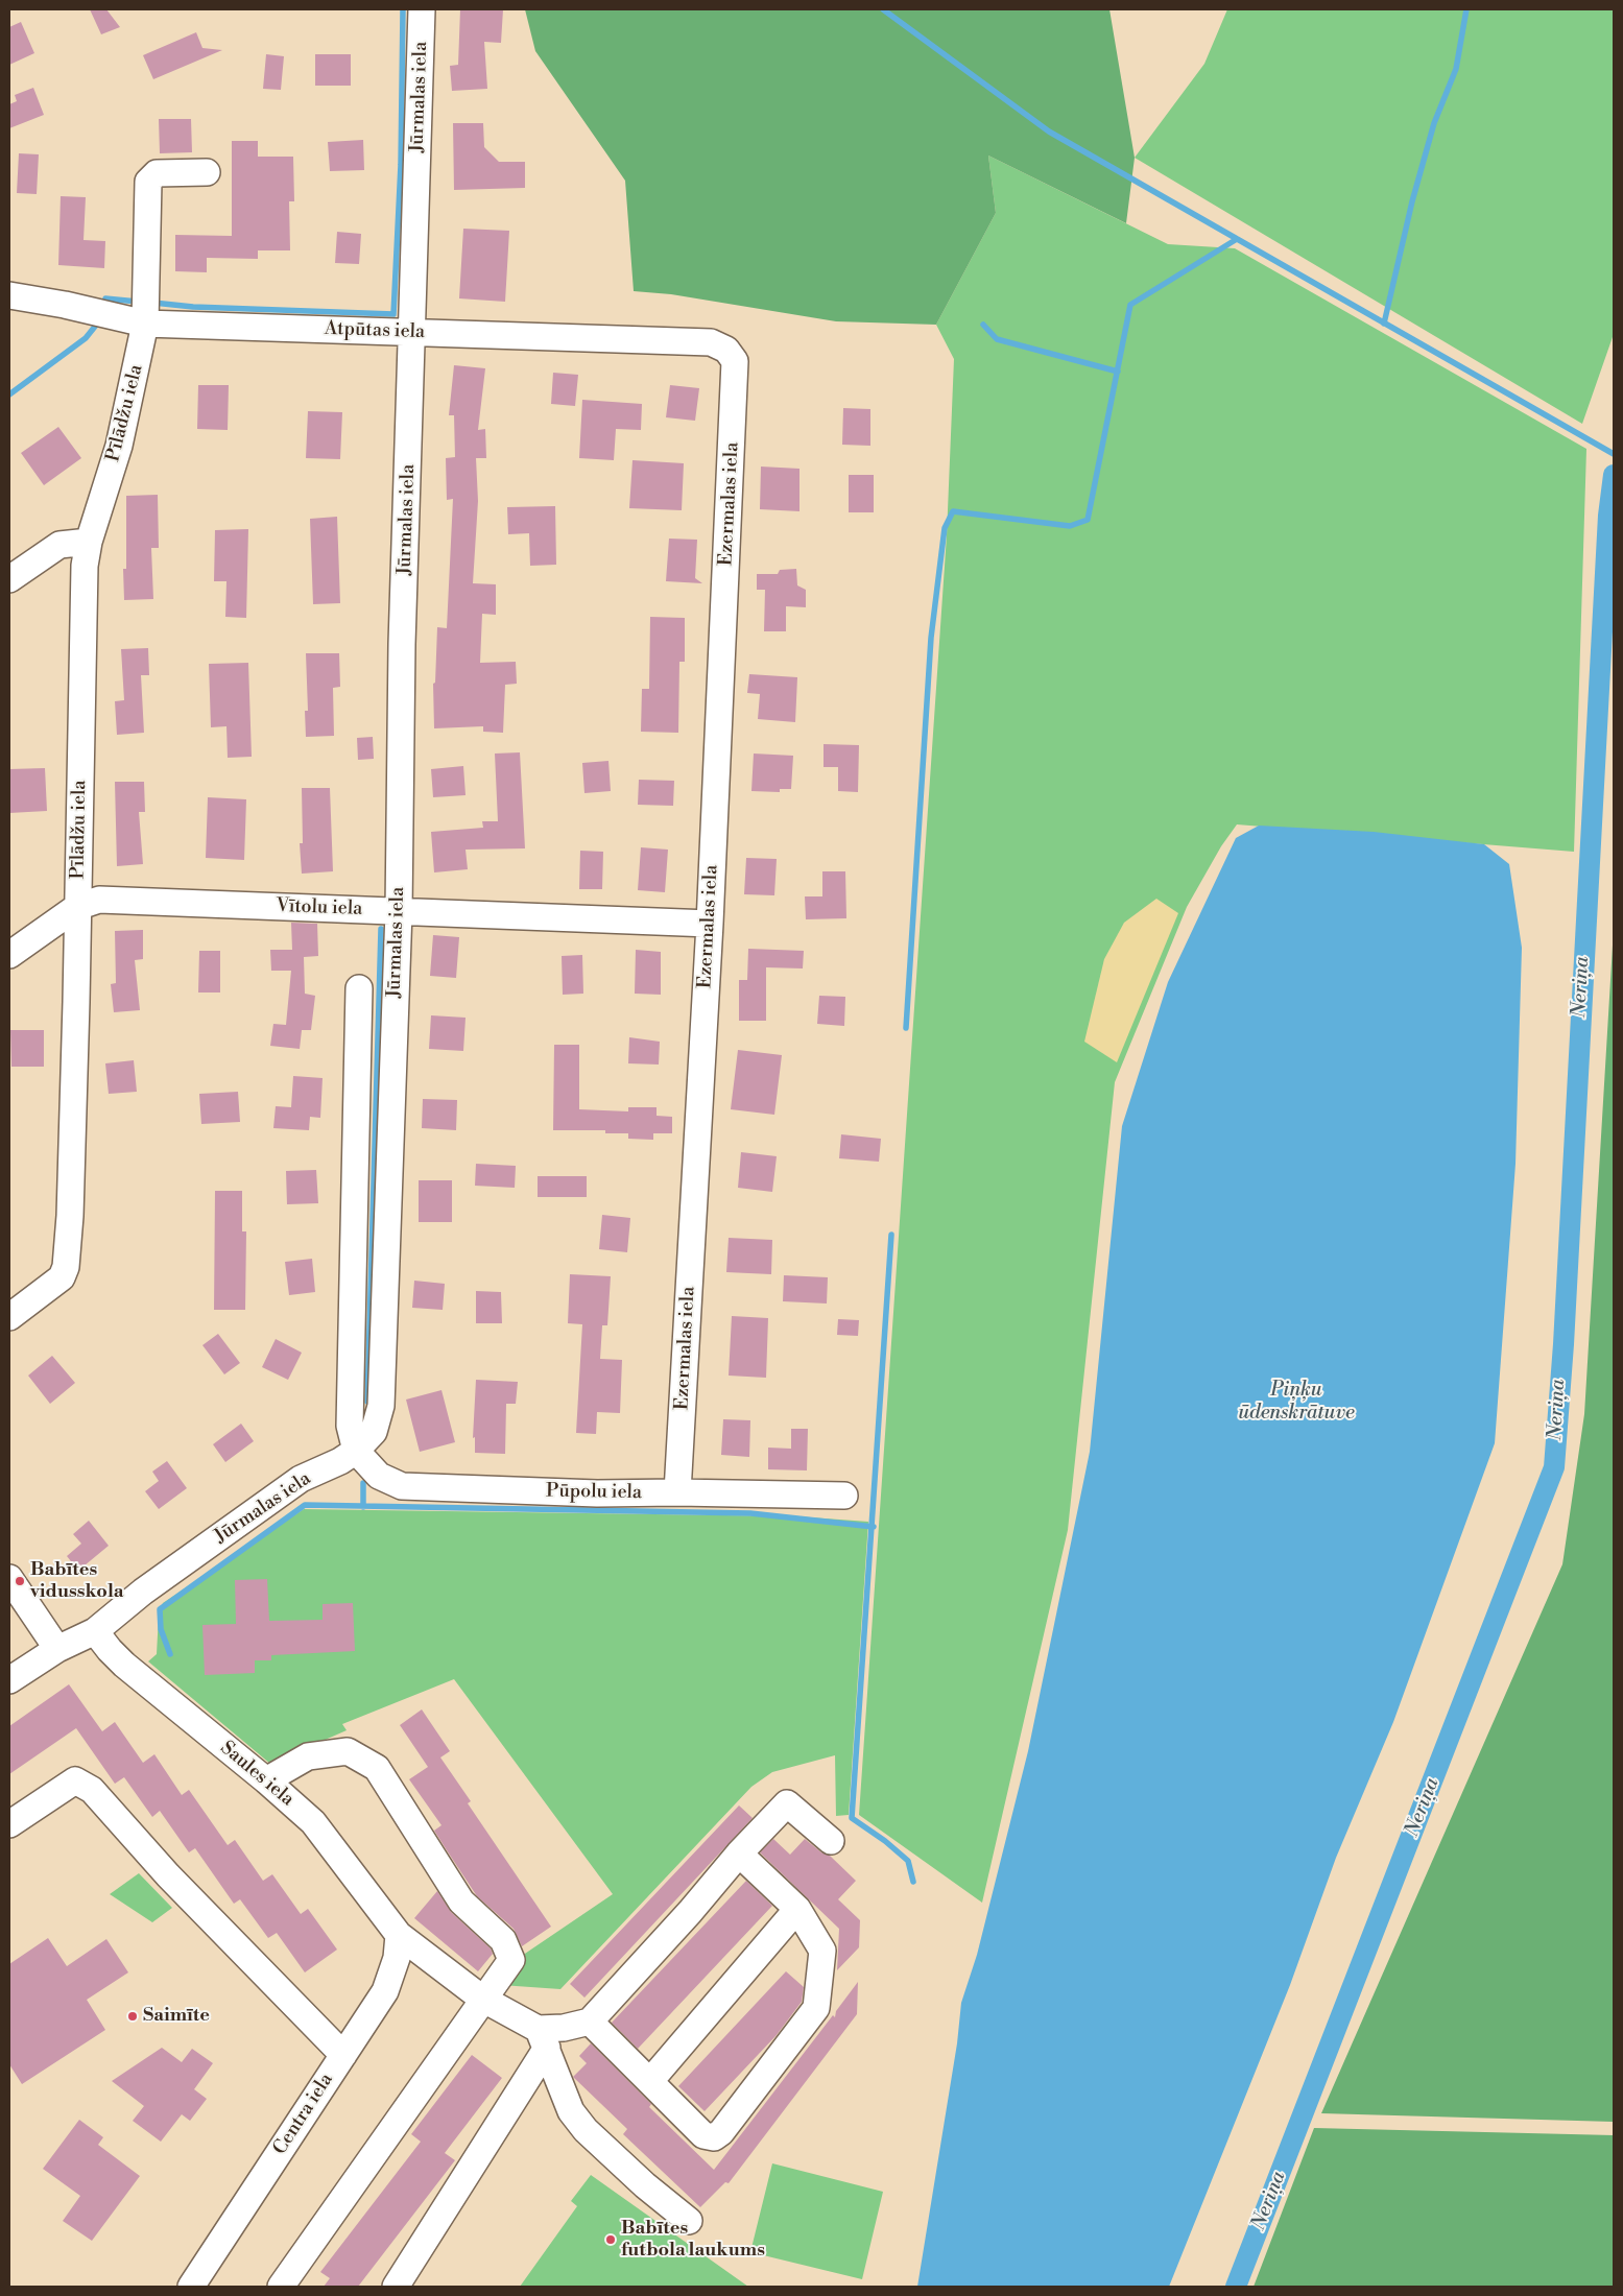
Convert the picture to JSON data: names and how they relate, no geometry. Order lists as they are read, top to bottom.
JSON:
{
  "streets": {
    "street": [
      "Jūrmalas iela",
      "Atpūtas iela",
      "Pīlādžu iela",
      "Ezermalas iela",
      "Vītolu iela",
      "Pūpolu iela",
      "Saules iela",
      "Centra iela"
    ]
  },
  "crossings": [
    ["Jūrmalas iela", "Atpūtas iela"],
    ["Jūrmalas iela", "Vītolu iela"],
    ["Jūrmalas iela", "Pūpolu iela"],
    ["Jūrmalas iela", "Saules iela"],
    ["Atpūtas iela", "Pīlādžu iela"],
    ["Atpūtas iela", "Ezermalas iela"],
    ["Pīlādžu iela", "Vītolu iela"],
    ["Ezermalas iela", "Vītolu iela"],
    ["Ezermalas iela", "Pūpolu iela"],
    ["Saules iela", "Centra iela"]
  ],
  "water": ["Neriņa", "Piņķu ūdenskrātuve"],
  "places": ["Babītes vidusskola", "Saimīte", "Babītes futbola laukums"]
}
